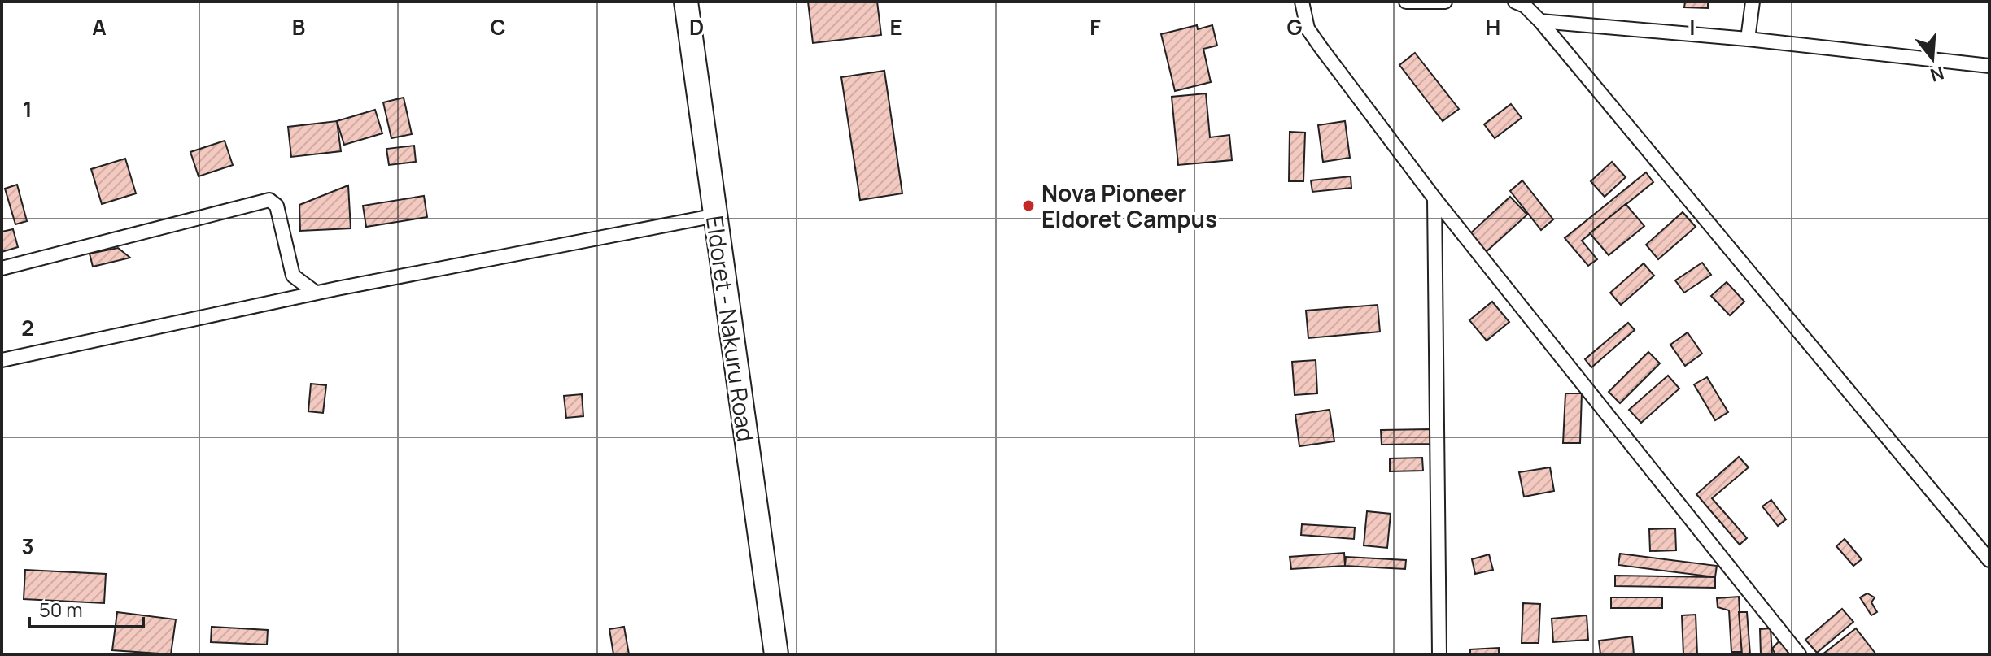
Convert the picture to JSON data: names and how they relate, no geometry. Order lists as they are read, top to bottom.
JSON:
{
  "streets": {
    "highway": ["Eldoret - Nakuru Road"]
  },
  "places": ["Nova Pioneer Eldoret Campus"],
  "scale_bar": "50 m",
  "north": "bottom",
  "grid": {
    "columns": [
      "A",
      "B",
      "C",
      "D",
      "E",
      "F",
      "G",
      "H",
      "I"
    ],
    "rows": ["1", "2", "3"]
  }
}
